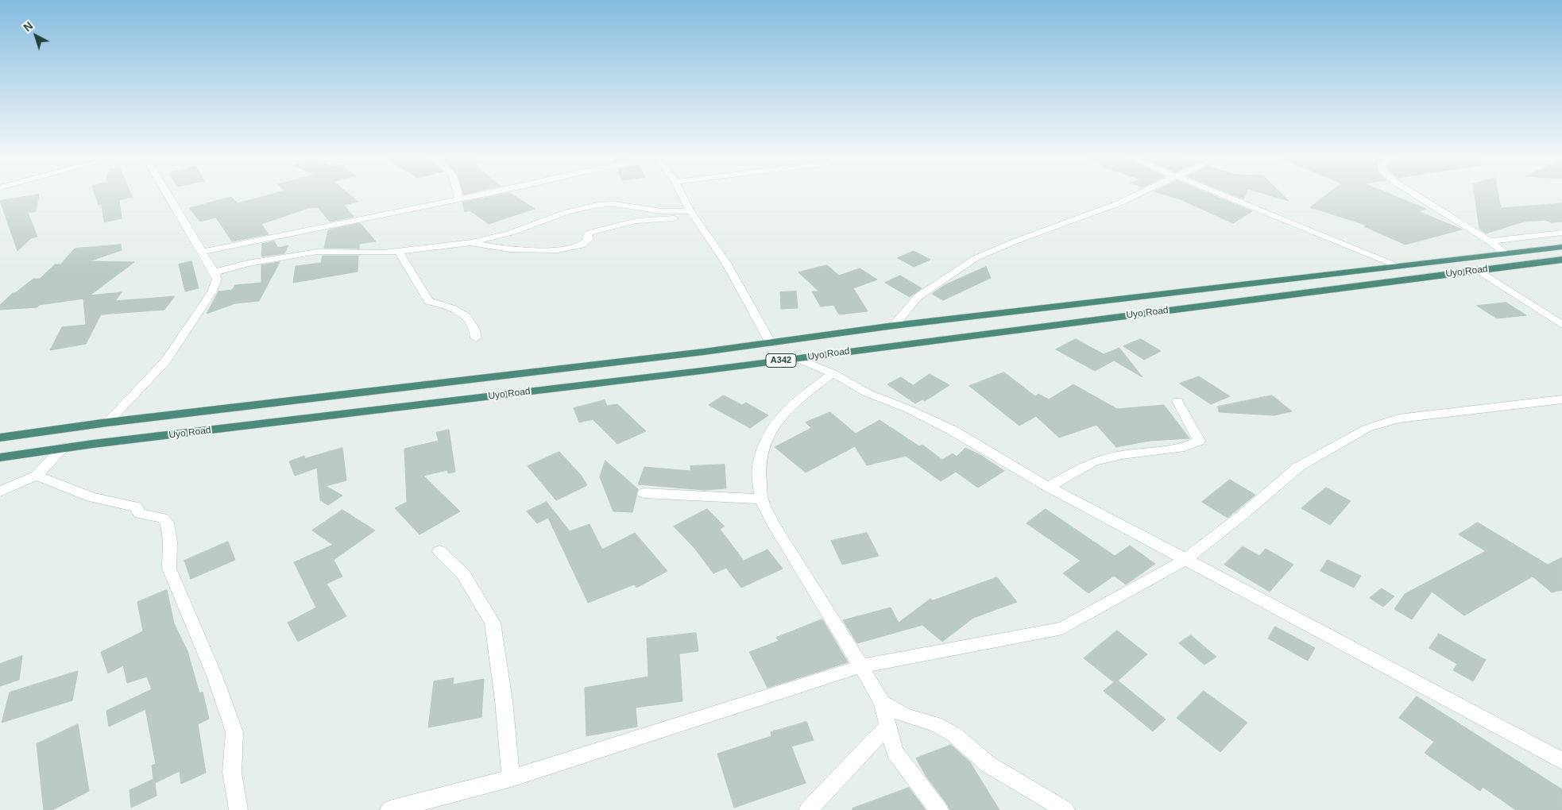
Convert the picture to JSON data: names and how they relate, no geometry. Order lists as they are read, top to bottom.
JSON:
{
  "streets": {
    "highway": ["Uyo Road", "A342"]
  },
  "north": "top left"
}
